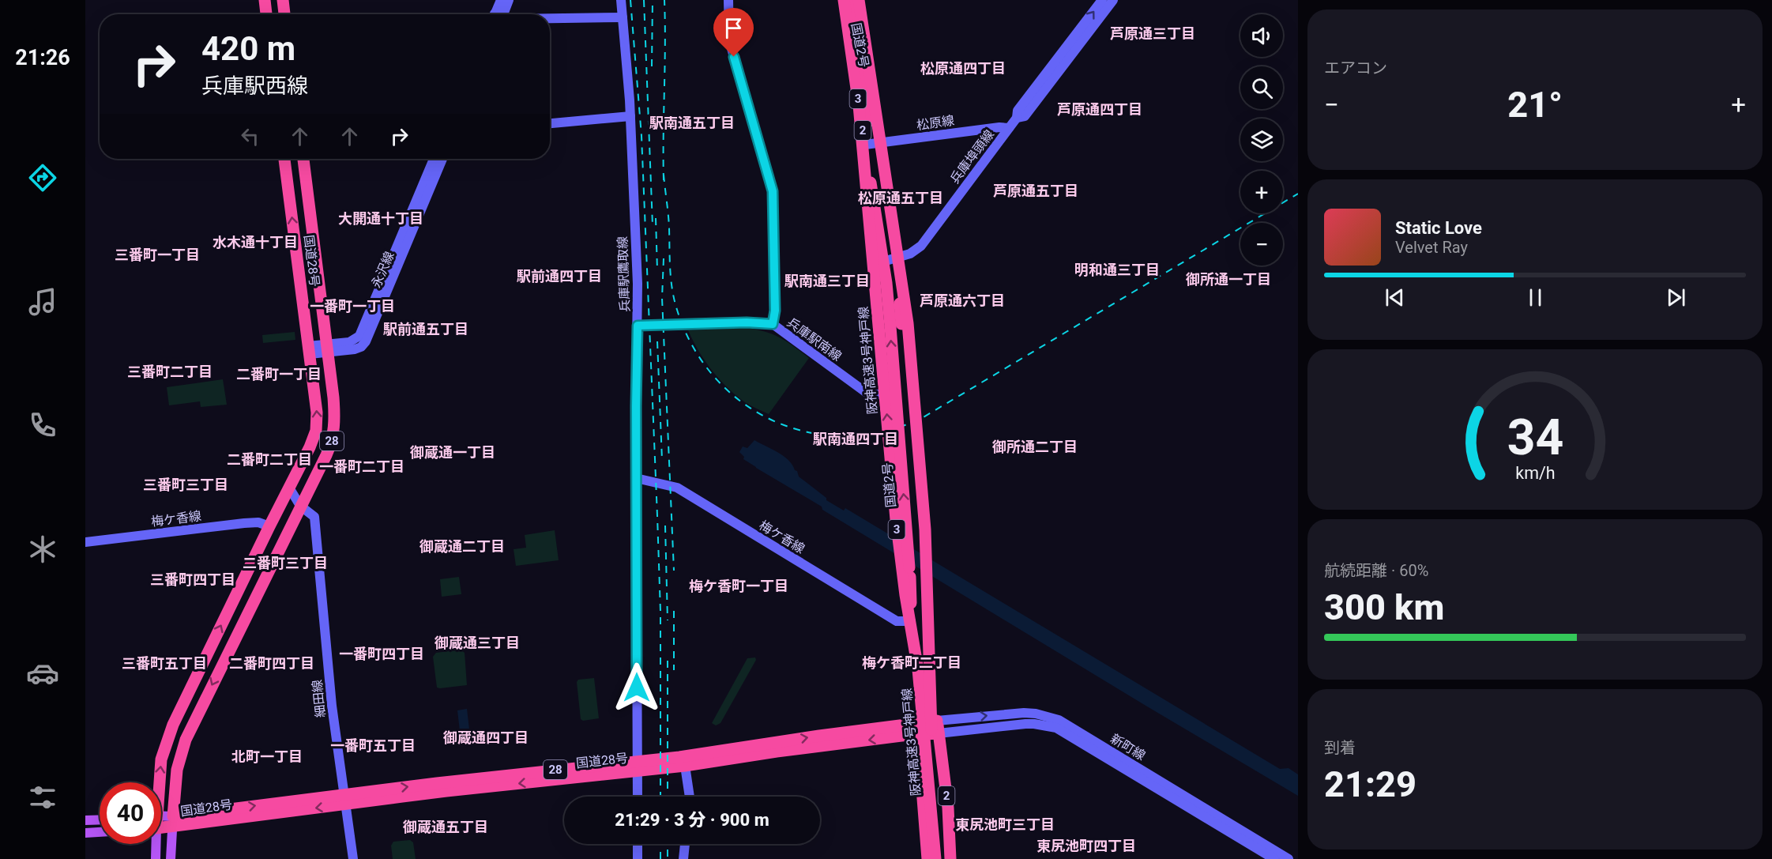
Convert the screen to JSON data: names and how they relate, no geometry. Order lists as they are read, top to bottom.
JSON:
{
  "streets": {
    "highway": [
      "国道2号",
      "3",
      "2",
      "国道28号",
      "阪神高速3号神戸線",
      "28"
    ],
    "street": [
      "松原線",
      "兵庫埠頭線",
      "永沢線",
      "兵庫駅鷹取線",
      "兵庫駅南線",
      "梅ケ香線",
      "細田線",
      "新町線"
    ]
  },
  "crossings": [
    ["国道2号", "松原線"],
    ["国道2号", "兵庫埠頭線"],
    ["国道2号", "国道28号"],
    ["国道2号", "梅ケ香線"],
    ["国道2号", "新町線"],
    ["3", "阪神高速3号神戸線"],
    ["松原線", "兵庫埠頭線"],
    ["国道28号", "永沢線"],
    ["国道28号", "兵庫駅鷹取線"],
    ["国道28号", "梅ケ香線"],
    ["国道28号", "細田線"],
    ["国道28号", "新町線"],
    ["兵庫駅鷹取線", "梅ケ香線"]
  ],
  "districts": [
    "芦原通三丁目",
    "松原通四丁目",
    "芦原通四丁目",
    "駅南通五丁目",
    "芦原通五丁目",
    "松原通五丁目",
    "大開通十丁目",
    "水木通十丁目",
    "三番町一丁目",
    "明和通三丁目",
    "駅前通四丁目",
    "御所通一丁目",
    "駅南通三丁目",
    "芦原通六丁目",
    "一番町一丁目",
    "駅前通五丁目",
    "三番町二丁目",
    "二番町一丁目",
    "駅南通四丁目",
    "御所通二丁目",
    "御蔵通一丁目",
    "二番町二丁目",
    "一番町二丁目",
    "三番町三丁目",
    "御蔵通二丁目",
    "二番町三丁目",
    "三番町四丁目",
    "梅ケ香町一丁目",
    "御蔵通三丁目",
    "一番町四丁目",
    "梅ケ香町二丁目",
    "三番町五丁目",
    "二番町四丁目",
    "御蔵通四丁目",
    "一番町五丁目",
    "北町一丁目",
    "東尻池町三丁目",
    "御蔵通五丁目",
    "東尻池町四丁目"
  ],
  "page": {
    "tabs": "21:26",
    "tile": [
      "エアコン",
      ["航続距離 · 60%", "300 km"],
      ["到着", "21:29"]
    ],
    "map_buttons": ["+", "−"],
    "turn": ["420 m", "兵庫駅西線"],
    "heat": ["−", "21°", "+"],
    "song": ["Static Love", "Velvet Ray"],
    "limit": "40",
    "trip": "21:29 · 3 分 · 900 m",
    "gauge": ["34", "km/h"]
  }
}
